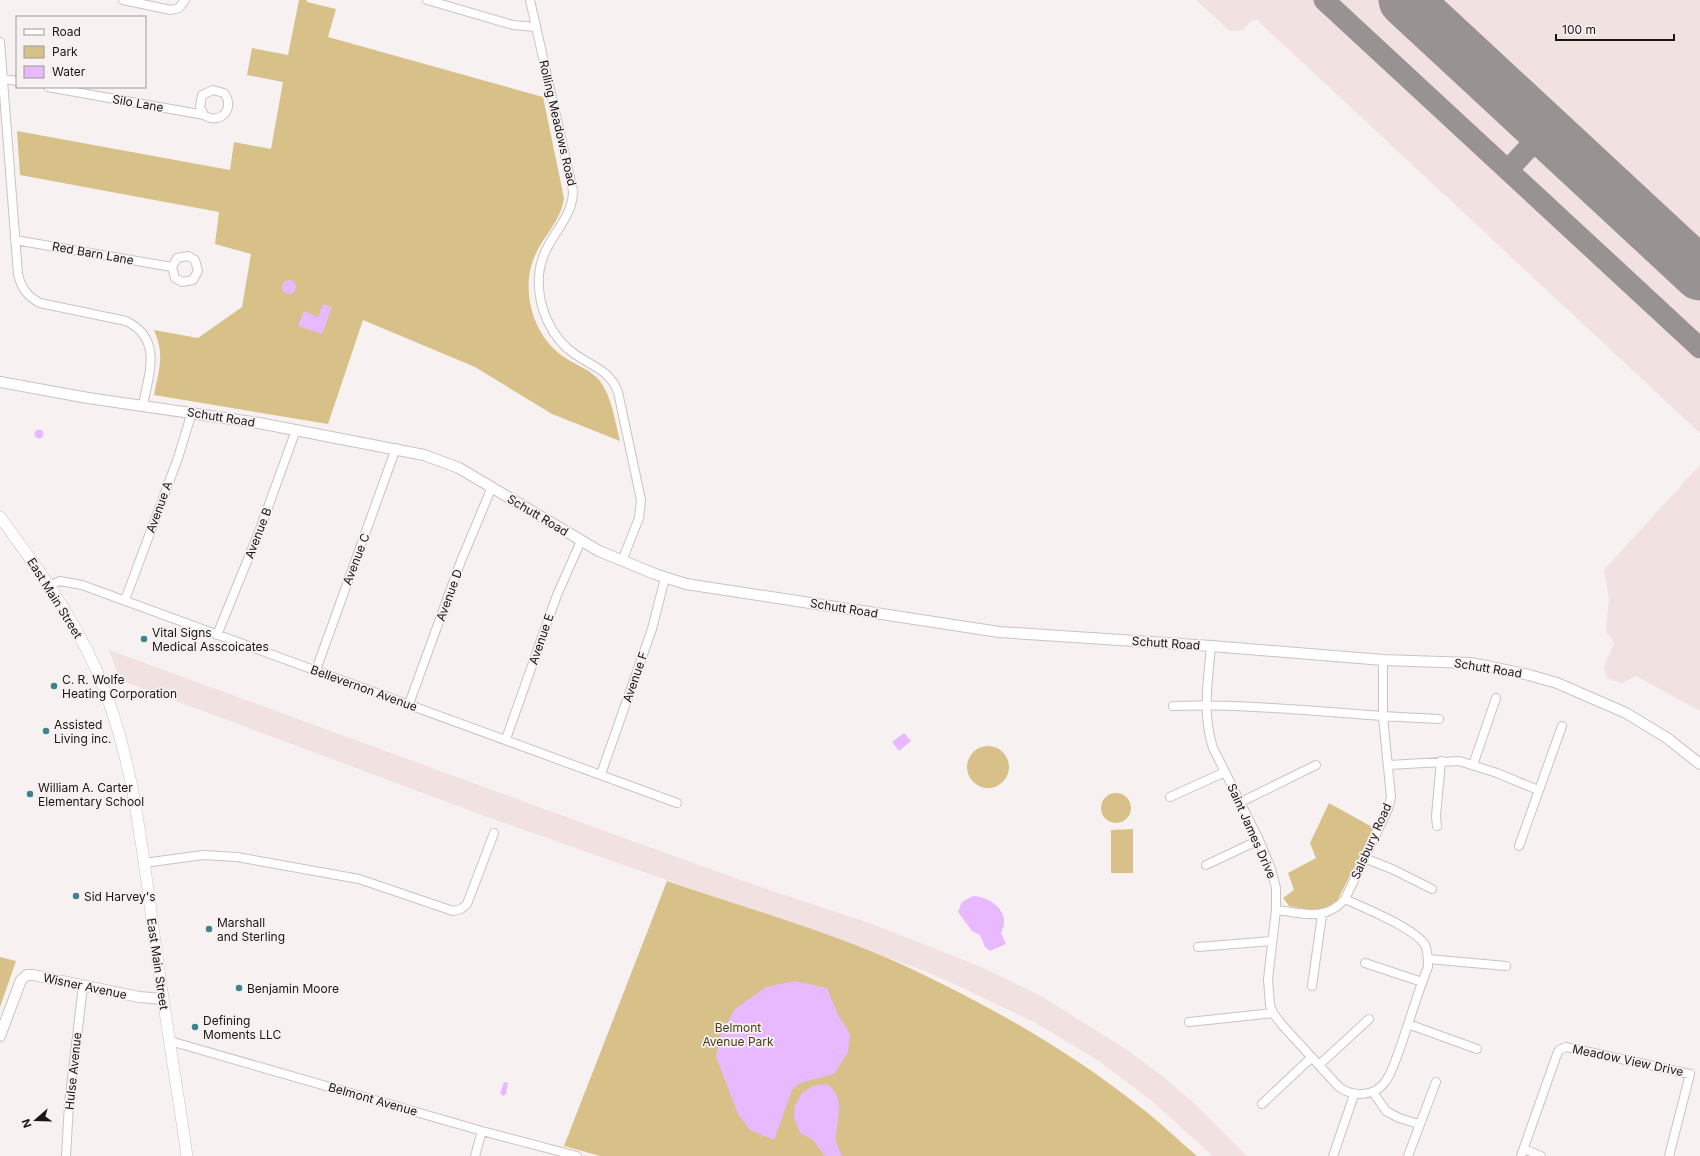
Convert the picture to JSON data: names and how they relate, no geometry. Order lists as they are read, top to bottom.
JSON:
{
  "streets": {
    "main road": ["East Main Street"],
    "street": [
      "Silo Lane",
      "Rolling Meadows Road",
      "Red Barn Lane",
      "Schutt Road",
      "Avenue A",
      "Avenue B",
      "Avenue C",
      "Avenue D",
      "Avenue E",
      "Avenue F",
      "Bellevernon Avenue",
      "Saint James Drive",
      "Salsbury Road",
      "Wisner Avenue",
      "Meadow View Drive",
      "Hulse Avenue",
      "Belmont Avenue"
    ]
  },
  "crossings": [
    ["Rolling Meadows Road", "Schutt Road"],
    ["Schutt Road", "Avenue A"],
    ["Schutt Road", "Avenue B"],
    ["Schutt Road", "Avenue C"],
    ["Schutt Road", "Avenue D"],
    ["Schutt Road", "Avenue E"],
    ["Schutt Road", "Avenue F"],
    ["Schutt Road", "Saint James Drive"],
    ["Schutt Road", "Salsbury Road"],
    ["Avenue A", "Bellevernon Avenue"],
    ["Avenue B", "Bellevernon Avenue"],
    ["Avenue C", "Bellevernon Avenue"],
    ["Avenue D", "Bellevernon Avenue"],
    ["East Main Street", "Bellevernon Avenue"],
    ["East Main Street", "Wisner Avenue"],
    ["East Main Street", "Belmont Avenue"],
    ["Avenue E", "Bellevernon Avenue"],
    ["Avenue F", "Bellevernon Avenue"],
    ["Wisner Avenue", "Hulse Avenue"]
  ],
  "parks": ["Belmont Avenue Park"],
  "places": [
    "Vital Signs Medical Asscoicates",
    "C. R. Wolfe Heating Corporation",
    "Assisted Living inc.",
    "William A. Carter Elementary School",
    "Sid Harvey's",
    "Marshall and Sterling",
    "Benjamin Moore",
    "Defining Moments LLC"
  ],
  "legend": ["Road", "Park", "Water"],
  "scale_bar": "100 m",
  "north": "left"
}
